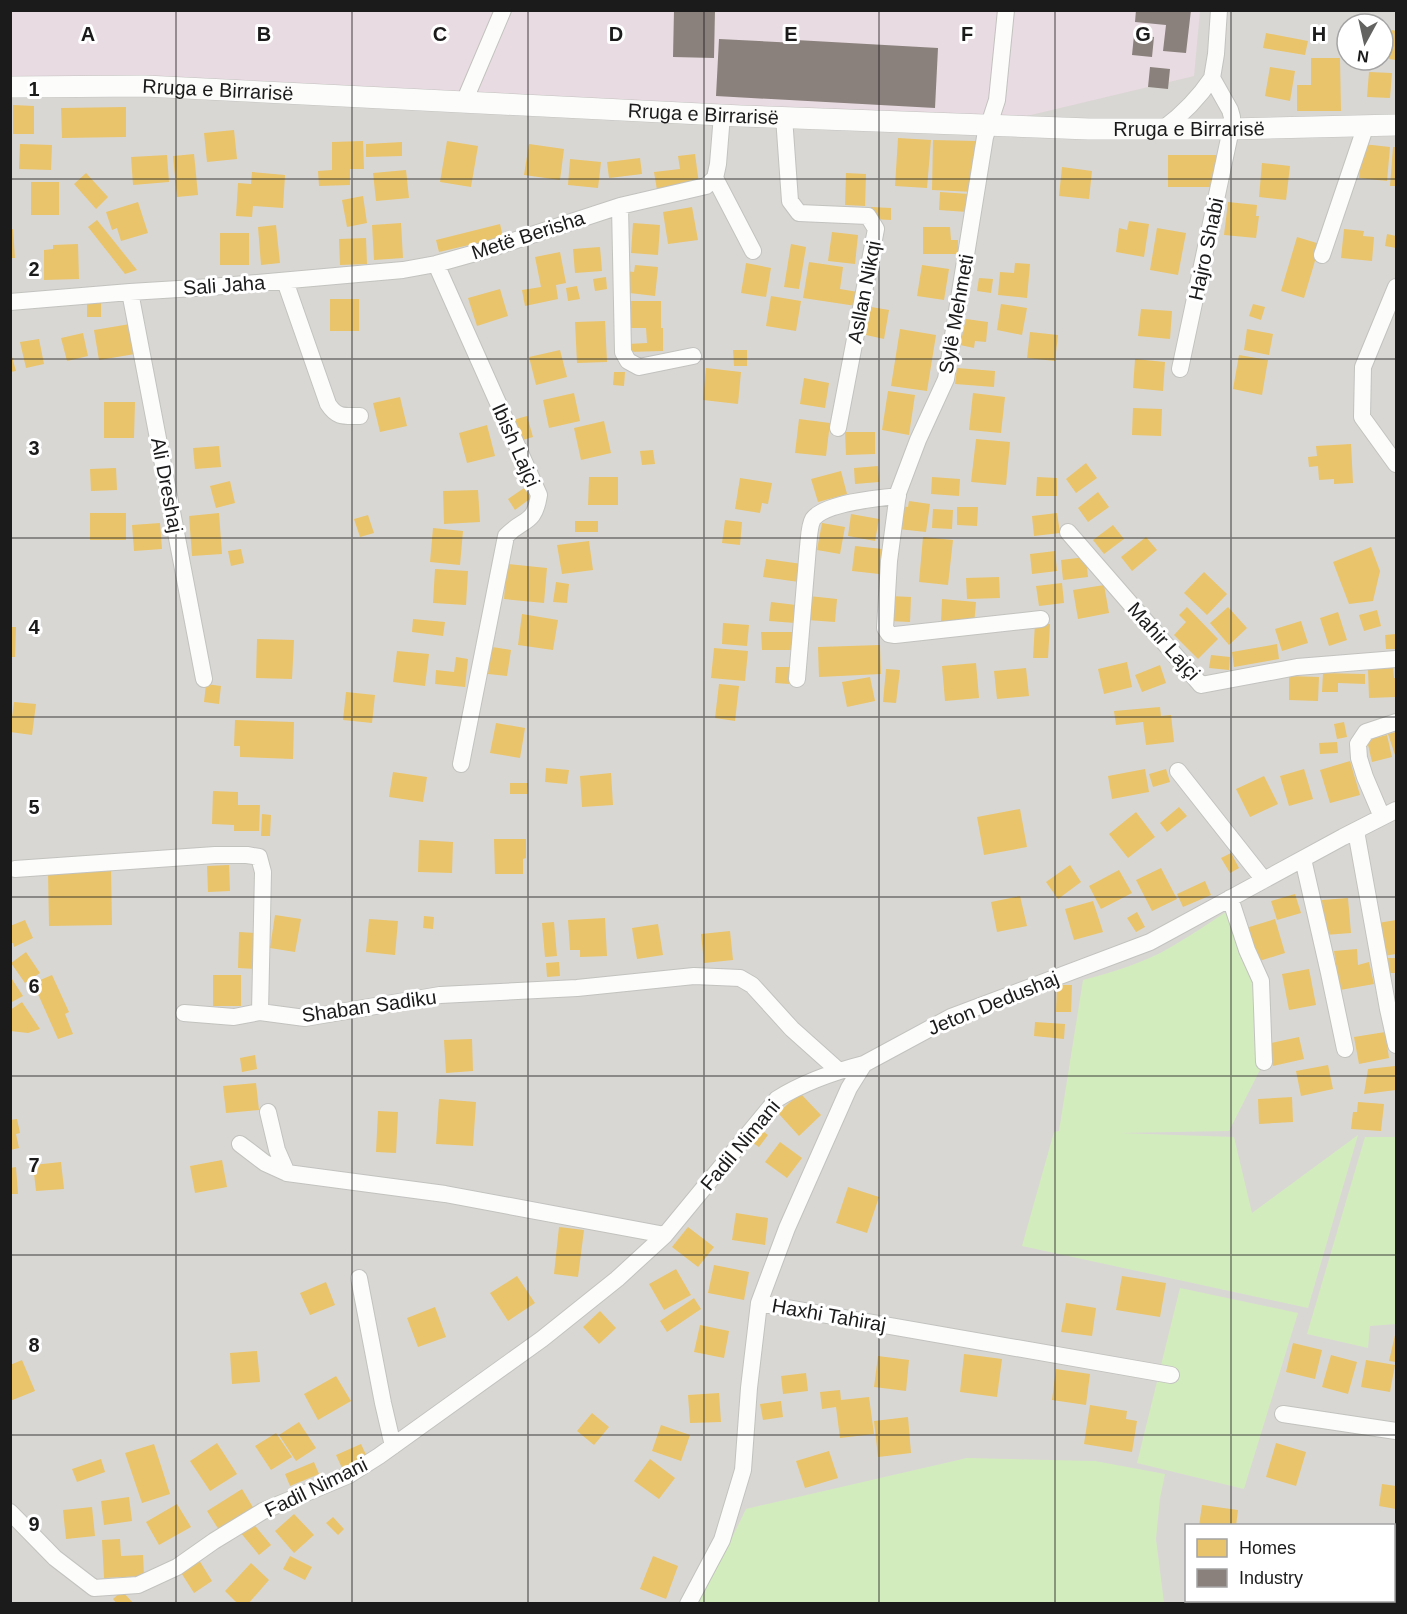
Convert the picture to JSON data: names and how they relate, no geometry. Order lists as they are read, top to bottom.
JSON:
{
  "streets": {
    "street": [
      "Rruga e Birrarisë",
      "Metë Berisha",
      "Hajro Shabi",
      "Sali Jaha",
      "Asllan Nikqi",
      "Sylë Mehmeti",
      "Ibish Lajçi",
      "Ali Dreshaj",
      "Mahir Lajçi",
      "Jeton Dedushaj",
      "Shaban Sadiku",
      "Fadil Nimani",
      "Haxhi Tahiraj"
    ]
  },
  "crossings": [
    ["Rruga e Birrarisë", "Hajro Shabi"],
    ["Rruga e Birrarisë", "Asllan Nikqi"],
    ["Rruga e Birrarisë", "Sylë Mehmeti"],
    ["Metë Berisha", "Sali Jaha"],
    ["Metë Berisha", "Ibish Lajçi"],
    ["Sali Jaha", "Ibish Lajçi"],
    ["Sali Jaha", "Ali Dreshaj"],
    ["Jeton Dedushaj", "Fadil Nimani"],
    ["Shaban Sadiku", "Fadil Nimani"]
  ],
  "legend": ["Homes", "Industry"],
  "north": "bottom",
  "grid": {
    "columns": [
      "A",
      "B",
      "C",
      "D",
      "E",
      "F",
      "G",
      "H"
    ],
    "rows": [
      "1",
      "2",
      "3",
      "4",
      "5",
      "6",
      "7",
      "8",
      "9"
    ]
  }
}
